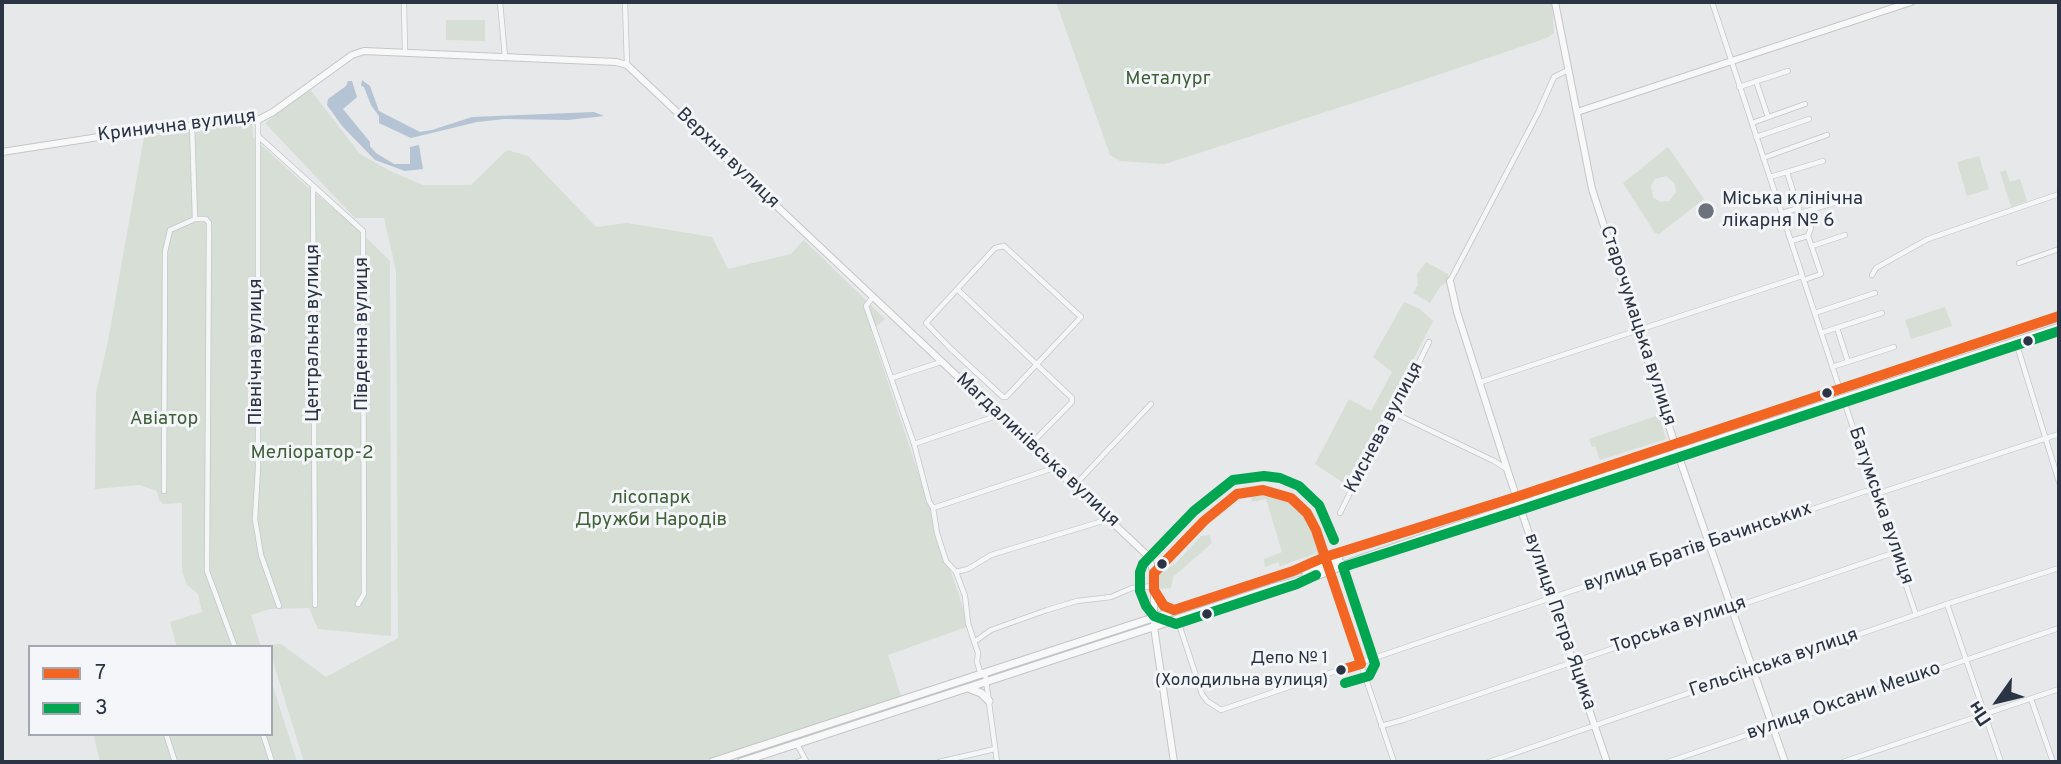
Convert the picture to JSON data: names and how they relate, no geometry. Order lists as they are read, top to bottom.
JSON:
{
  "streets": {
    "street": [
      "Кринична вулиця",
      "Верхня вулиця",
      "Старочумацька вулиця",
      "Центральна вулиця",
      "Південна вулиця",
      "Північна вулиця",
      "Киснева вулиця",
      "Магдалинівська вулиця",
      "Батумська вулиця",
      "вулиця Братів Бачинських",
      "вулиця Петра Яцика",
      "Торська вулиця",
      "Гельсінська вулиця",
      "вулиця Оксани Мешко"
    ]
  },
  "crossings": [
    ["Кринична вулиця", "Верхня вулиця"],
    ["Кринична вулиця", "Північна вулиця"],
    ["Верхня вулиця", "Магдалинівська вулиця"],
    ["Старочумацька вулиця", "вулиця Братів Бачинських"],
    ["Старочумацька вулиця", "Торська вулиця"],
    ["Старочумацька вулиця", "Гельсінська вулиця"],
    ["Старочумацька вулиця", "вулиця Оксани Мешко"],
    ["Центральна вулиця", "Південна вулиця"],
    ["Батумська вулиця", "вулиця Братів Бачинських"],
    ["Батумська вулиця", "Торська вулиця"],
    ["Батумська вулиця", "Гельсінська вулиця"],
    ["вулиця Братів Бачинських", "вулиця Петра Яцика"],
    ["вулиця Петра Яцика", "Торська вулиця"],
    ["вулиця Петра Яцика", "Гельсінська вулиця"]
  ],
  "parks": [
    "Металург",
    "Авіатор",
    "Меліоратор-2",
    "лісопарк Дружби Народів"
  ],
  "places": ["Міська клінічна лікарня № 6", "Депо № 1 (Холодильна вулиця)"],
  "lines": ["transit line 7", "transit line 3"],
  "legend": ["7", "3"],
  "north": "bottom left"
}
